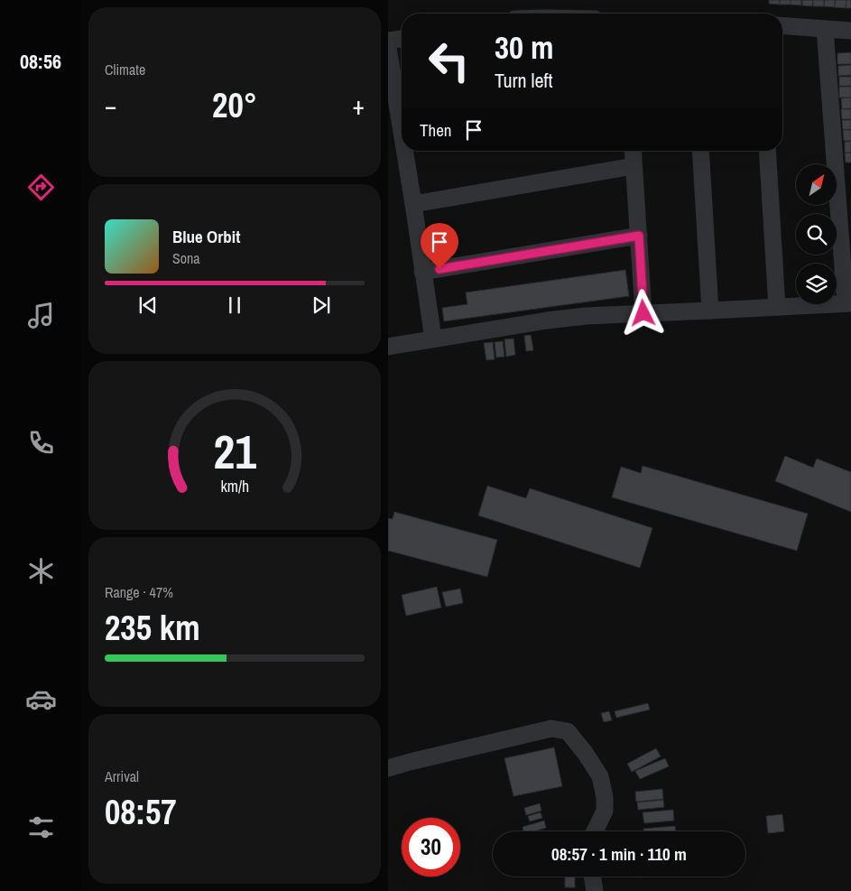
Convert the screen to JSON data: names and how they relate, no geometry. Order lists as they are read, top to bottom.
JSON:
{
  "north": "top right",
  "page": {
    "tabs": "08:56",
    "tile": [
      "Climate",
      ["Range · 47%", "235 km"],
      ["Arrival", "08:57"]
    ],
    "turn": ["30 m", "Turn left"],
    "heat": ["−", "20°", "+"],
    "then": "Then",
    "song": ["Blue Orbit", "Sona"],
    "limit": "30",
    "trip": "08:57 · 1 min · 110 m",
    "gauge": ["21", "km/h"]
  }
}
